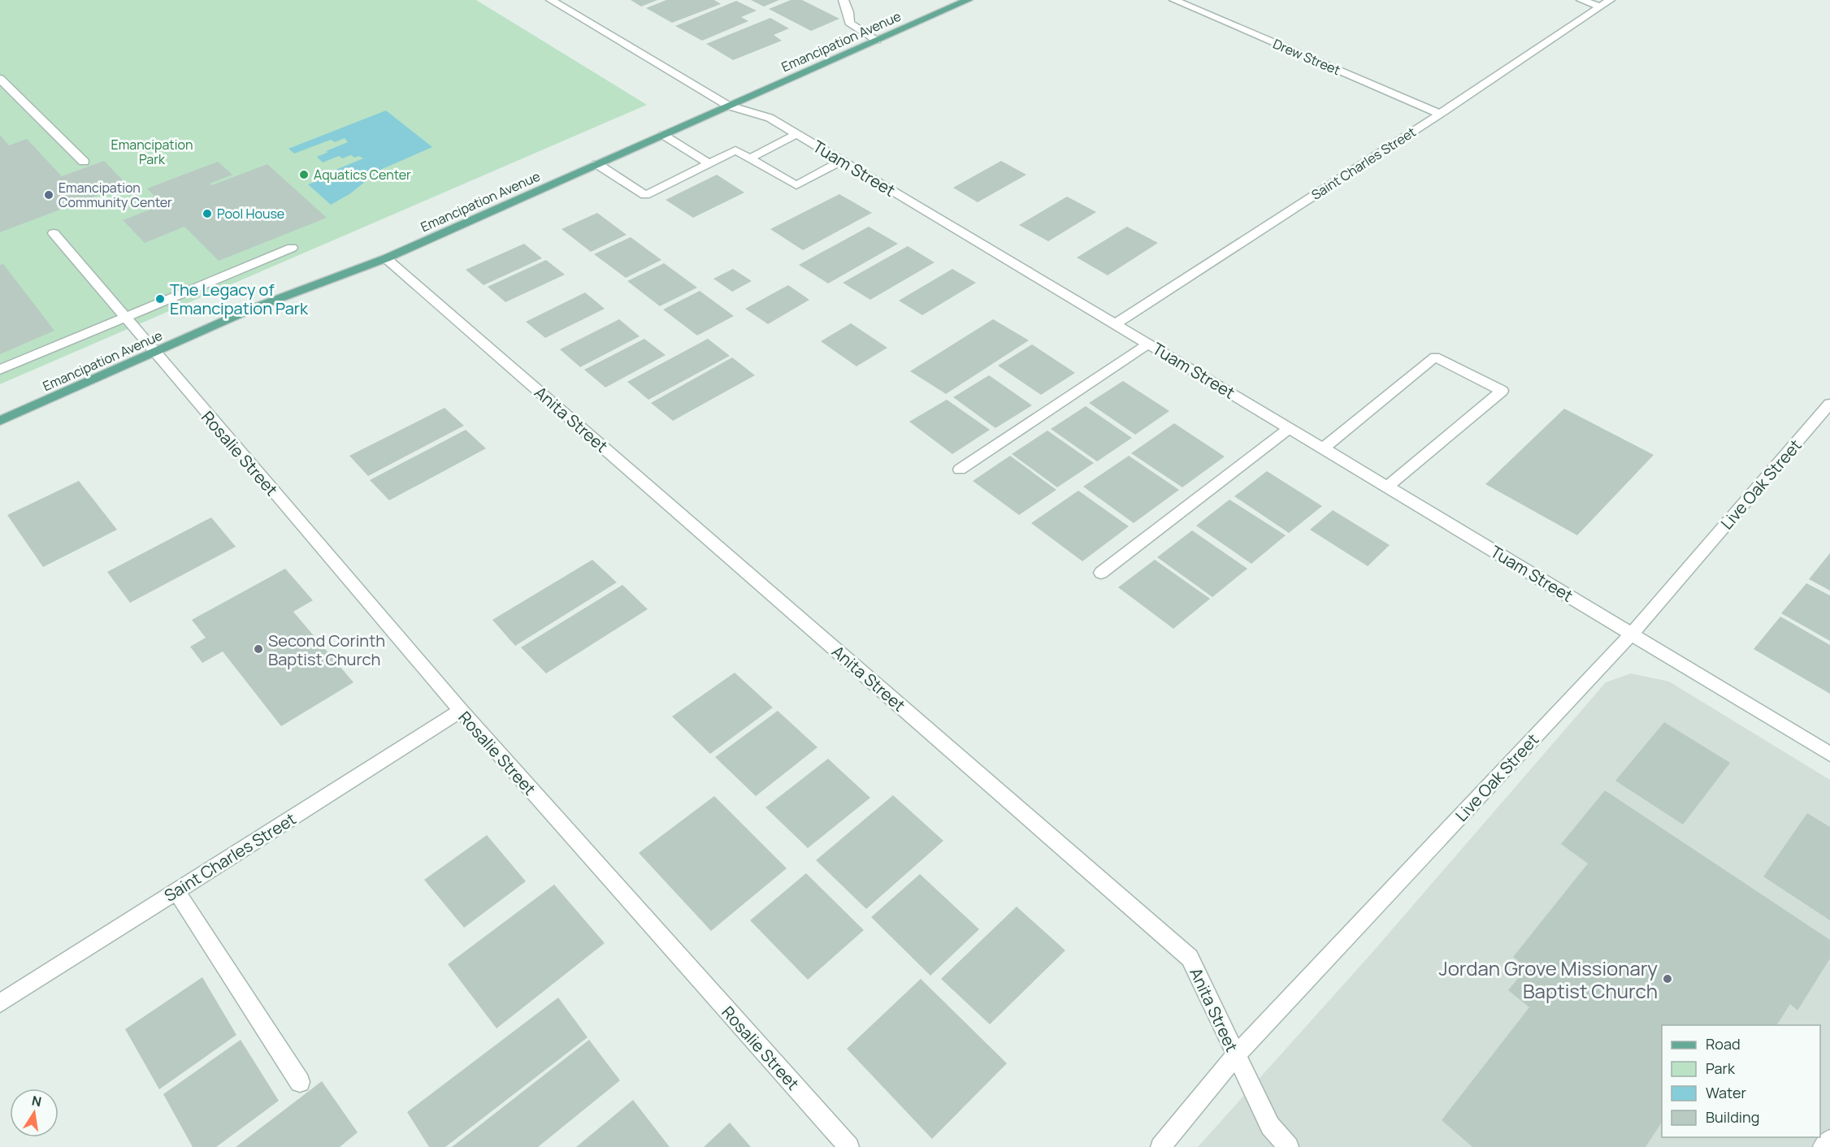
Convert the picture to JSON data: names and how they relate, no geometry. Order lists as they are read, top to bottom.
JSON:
{
  "streets": {
    "main road": ["Emancipation Avenue"],
    "street": [
      "Drew Street",
      "Saint Charles Street",
      "Tuam Street",
      "Anita Street",
      "Rosalie Street",
      "Live Oak Street"
    ]
  },
  "crossings": [
    ["Emancipation Avenue", "Tuam Street"],
    ["Emancipation Avenue", "Anita Street"],
    ["Emancipation Avenue", "Rosalie Street"],
    ["Drew Street", "Saint Charles Street"],
    ["Saint Charles Street", "Tuam Street"],
    ["Saint Charles Street", "Rosalie Street"],
    ["Tuam Street", "Live Oak Street"],
    ["Anita Street", "Live Oak Street"]
  ],
  "parks": ["Emancipation Park"],
  "places": [
    "Aquatics Center",
    "Emancipation Community Center",
    "Pool House",
    "The Legacy of Emancipation Park",
    "Second Corinth Baptist Church",
    "Jordan Grove Missionary Baptist Church"
  ],
  "legend": [
    "Road",
    "Park",
    "Water",
    "Building"
  ],
  "north": "top"
}
